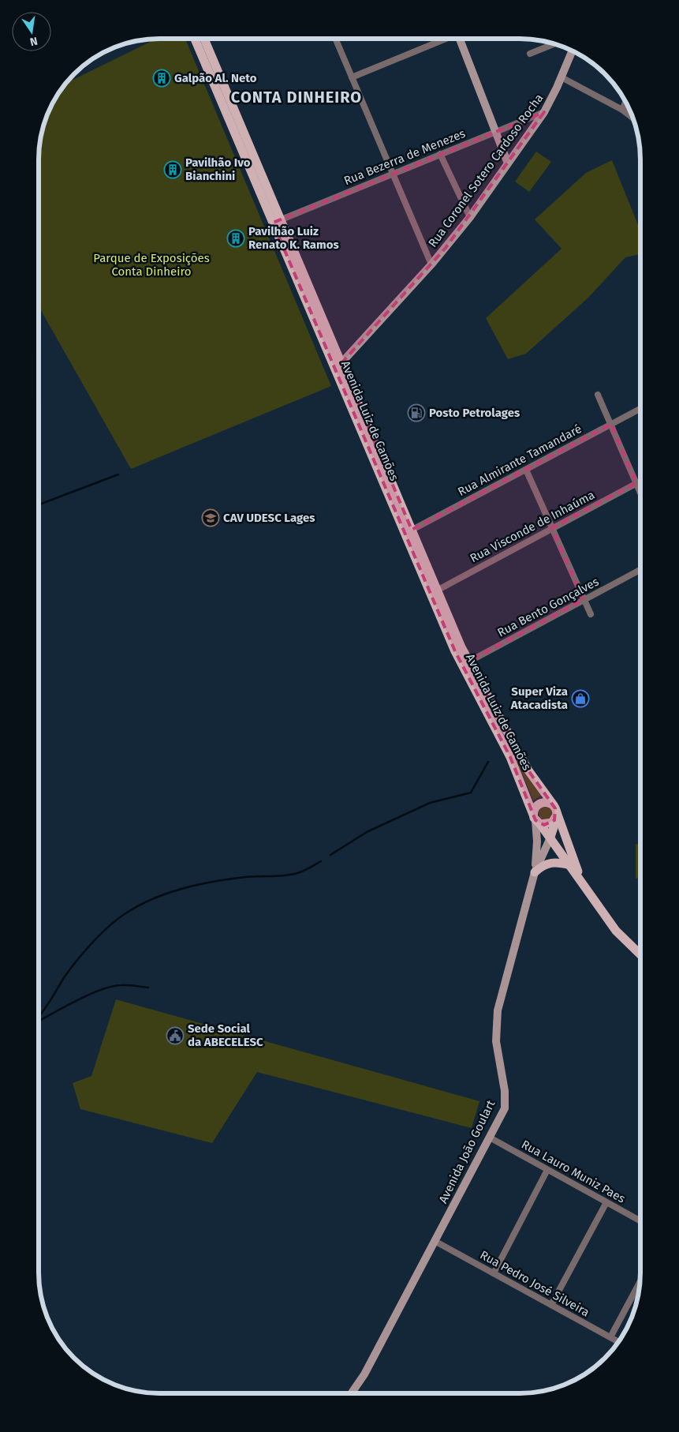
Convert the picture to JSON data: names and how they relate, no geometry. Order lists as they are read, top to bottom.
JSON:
{
  "streets": {
    "main road": ["Rua Coronel Sotero Cardoso Rocha", "Avenida Luiz de Camões", "Avenida João Goulart"],
    "street": [
      "Rua Bezerra de Menezes",
      "Rua Almirante Tamandaré",
      "Rua Visconde de Inhaúma",
      "Rua Bento Gonçalves",
      "Rua Lauro Muniz Paes",
      "Rua Pedro José Silveira"
    ]
  },
  "crossings": [
    ["Rua Bezerra de Menezes", "Rua Coronel Sotero Cardoso Rocha"],
    ["Rua Bezerra de Menezes", "Avenida Luiz de Camões"],
    ["Rua Coronel Sotero Cardoso Rocha", "Avenida Luiz de Camões"],
    ["Avenida Luiz de Camões", "Rua Almirante Tamandaré"],
    ["Avenida Luiz de Camões", "Rua Visconde de Inhaúma"],
    ["Avenida Luiz de Camões", "Rua Bento Gonçalves"],
    ["Avenida Luiz de Camões", "Avenida João Goulart"],
    ["Avenida João Goulart", "Rua Lauro Muniz Paes"],
    ["Avenida João Goulart", "Rua Pedro José Silveira"]
  ],
  "districts": ["CONTA DINHEIRO"],
  "parks": ["Parque de Exposições Conta Dinheiro"],
  "places": {
    "building": ["Galpão Al. Neto", "Pavilhão Ivo Bianchini", "Pavilhão Luiz Renato K. Ramos"],
    "fuel station": ["Posto Petrolages"],
    "school or university": ["CAV UDESC Lages"],
    "shop": ["Super Viza Atacadista"],
    "public building": ["Sede Social da ABECELESC"]
  },
  "north": "bottom"
}
